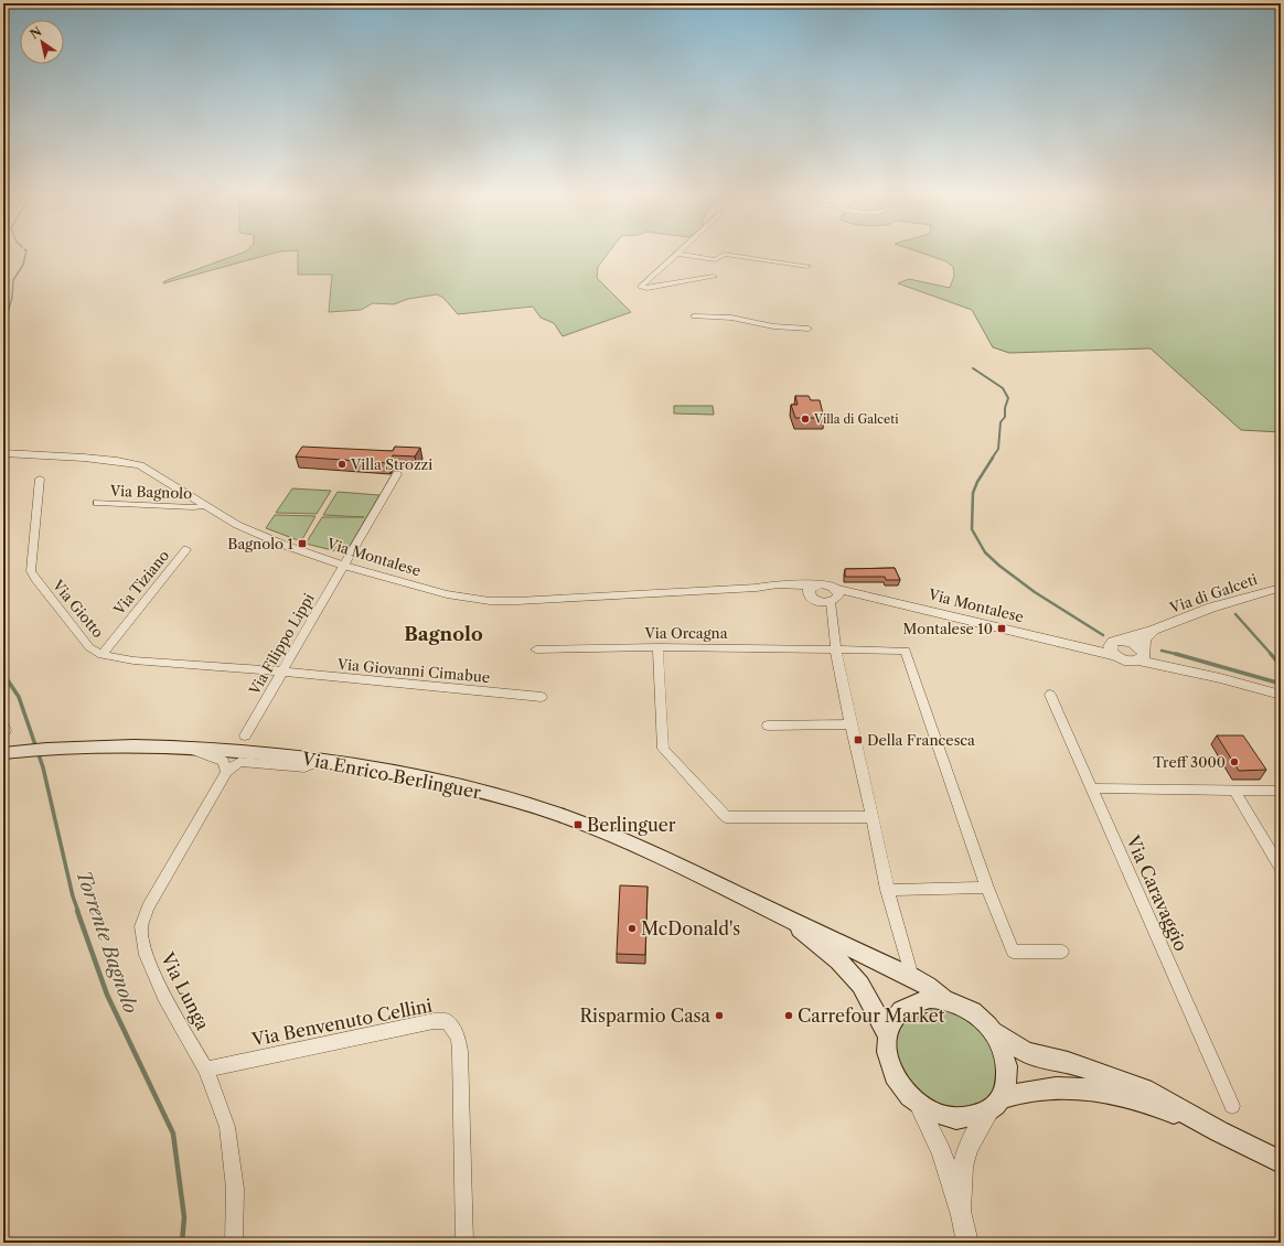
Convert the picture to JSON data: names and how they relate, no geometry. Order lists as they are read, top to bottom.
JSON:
{
  "streets": {
    "main road": ["Via Enrico Berlinguer"],
    "street": [
      "Via Bagnolo",
      "Via Montalese",
      "Via Tiziano",
      "Via di Galceti",
      "Via Giotto",
      "Via Orcagna",
      "Via Filippo Lippi",
      "Via Giovanni Cimabue",
      "Via Caravaggio",
      "Via Lunga",
      "Via Benvenuto Cellini"
    ]
  },
  "crossings": [
    ["Via Bagnolo", "Via Montalese"],
    ["Via Montalese", "Via di Galceti"],
    ["Via Montalese", "Via Filippo Lippi"],
    ["Via Tiziano", "Via Giotto"],
    ["Via Giotto", "Via Filippo Lippi"],
    ["Via Giotto", "Via Giovanni Cimabue"],
    ["Via Filippo Lippi", "Via Giovanni Cimabue"],
    ["Via Lunga", "Via Benvenuto Cellini"]
  ],
  "districts": ["Bagnolo"],
  "water": ["Torrente Bagnolo"],
  "places": {
    "other": [
      "Villa di Galceti",
      "Villa Strozzi",
      "Treff 3000",
      "McDonald's",
      "Risparmio Casa",
      "Carrefour Market"
    ],
    "transit": [
      "Bagnolo 1",
      "Montalese 10",
      "Della Francesca",
      "Berlinguer"
    ]
  },
  "north": "top left"
}
